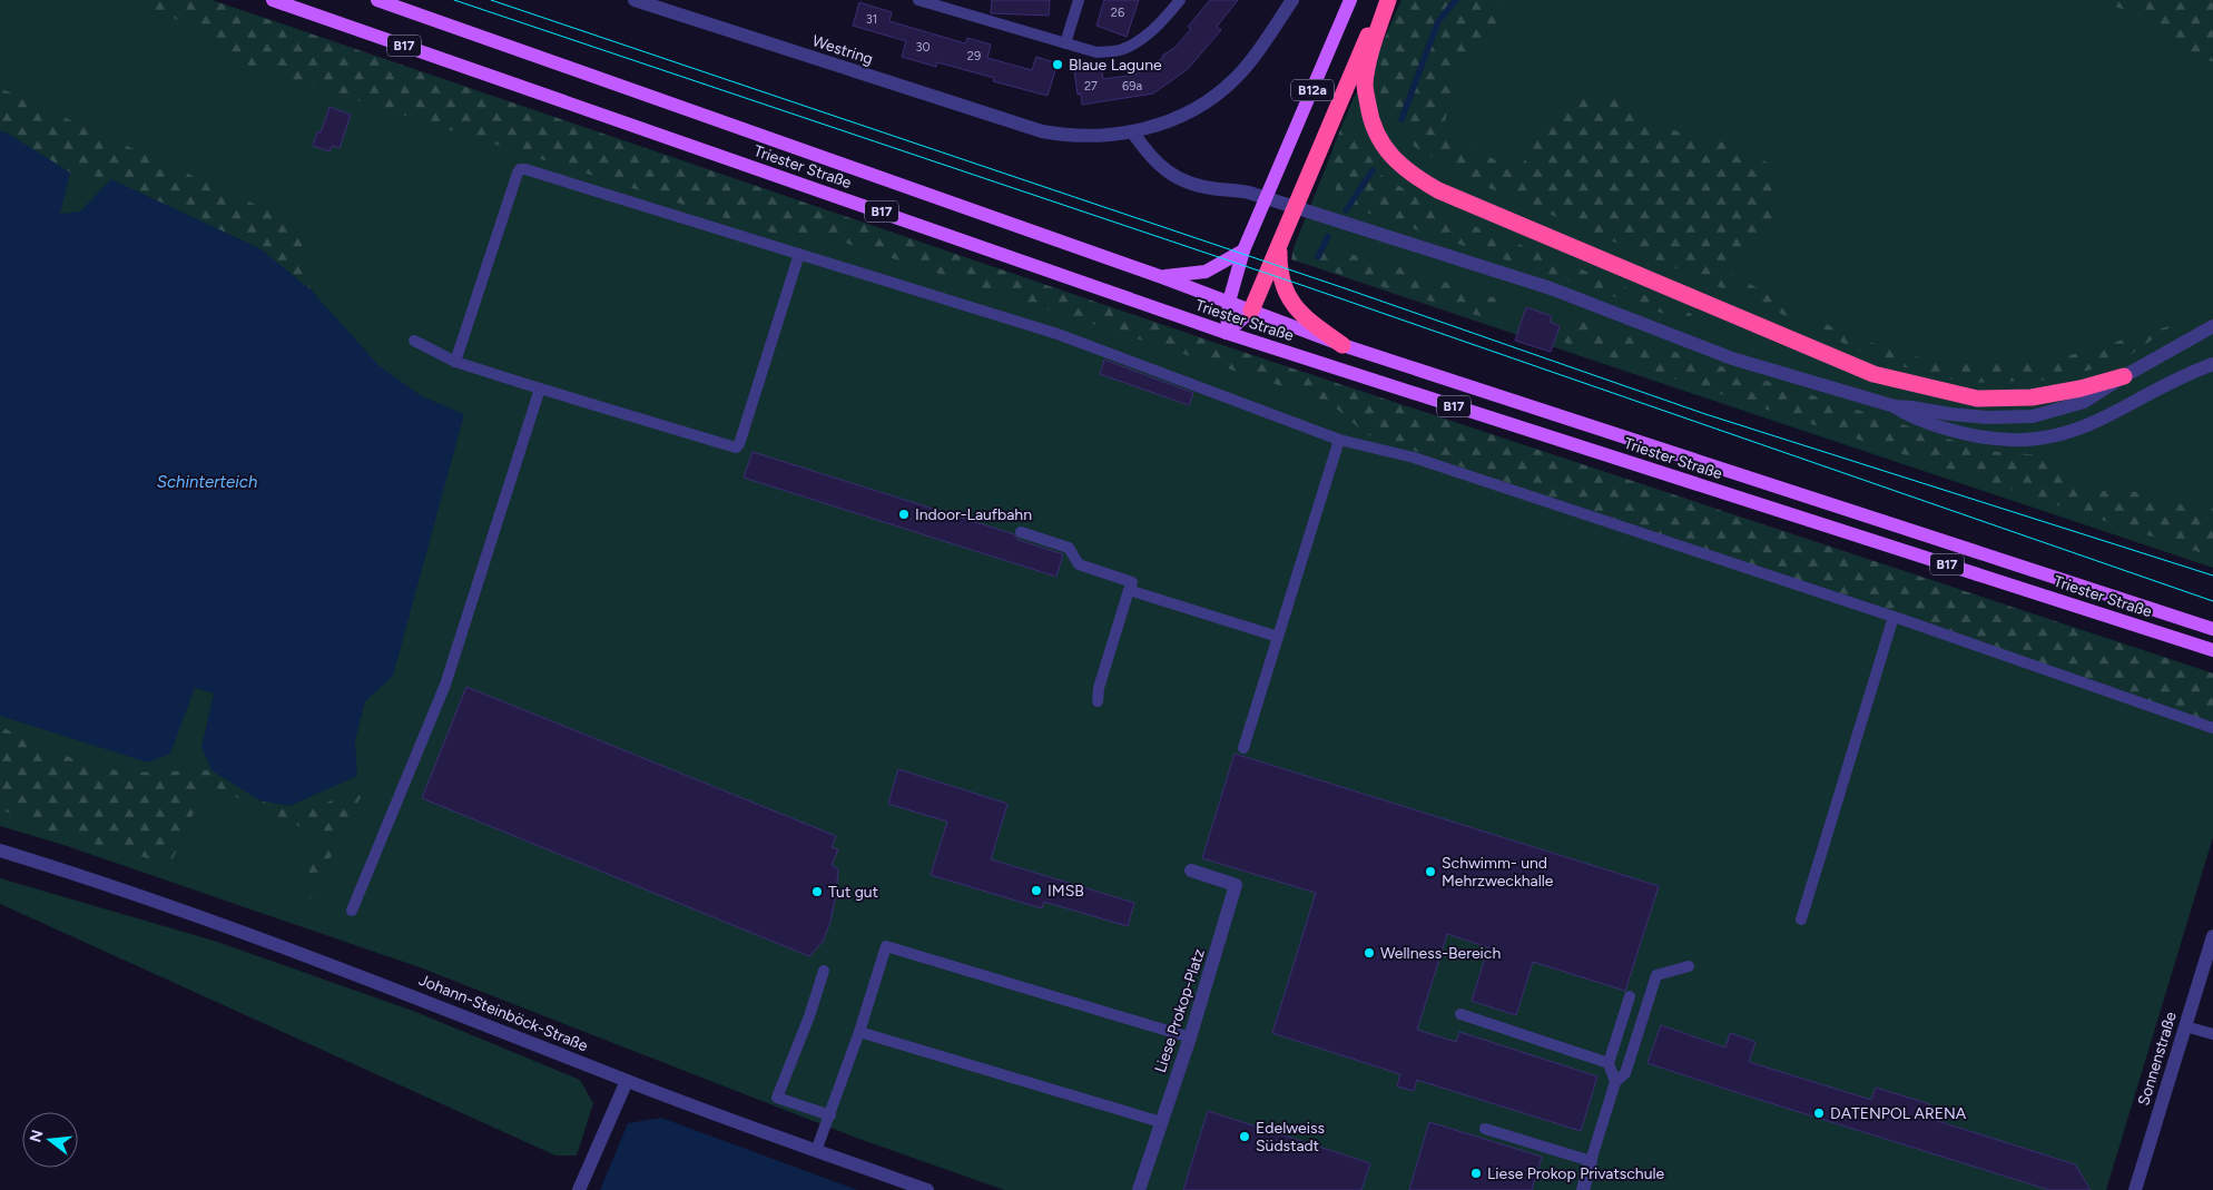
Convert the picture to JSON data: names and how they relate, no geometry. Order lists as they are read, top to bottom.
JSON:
{
  "streets": {
    "main road": ["B17", "B12a", "Triester Straße"],
    "street": [
      "Westring",
      "Liese Prokop-Platz",
      "Johann-Steinböck-Straße",
      "Sonnenstraße"
    ]
  },
  "crossings": [
    ["B12a", "Triester Straße"]
  ],
  "water": ["Schinterteich"],
  "places": [
    "Blaue Lagune",
    "Indoor-Laufbahn",
    "Schwimm- und Mehrzweckhalle",
    "IMSB",
    "Tut gut",
    "Wellness-Bereich",
    "DATENPOL ARENA",
    "Edelweiss Südstadt",
    "Liese Prokop Privatschule"
  ],
  "house_numbers": [
    "26",
    "31",
    "30",
    "29",
    "27",
    "69a"
  ],
  "north": "left"
}
